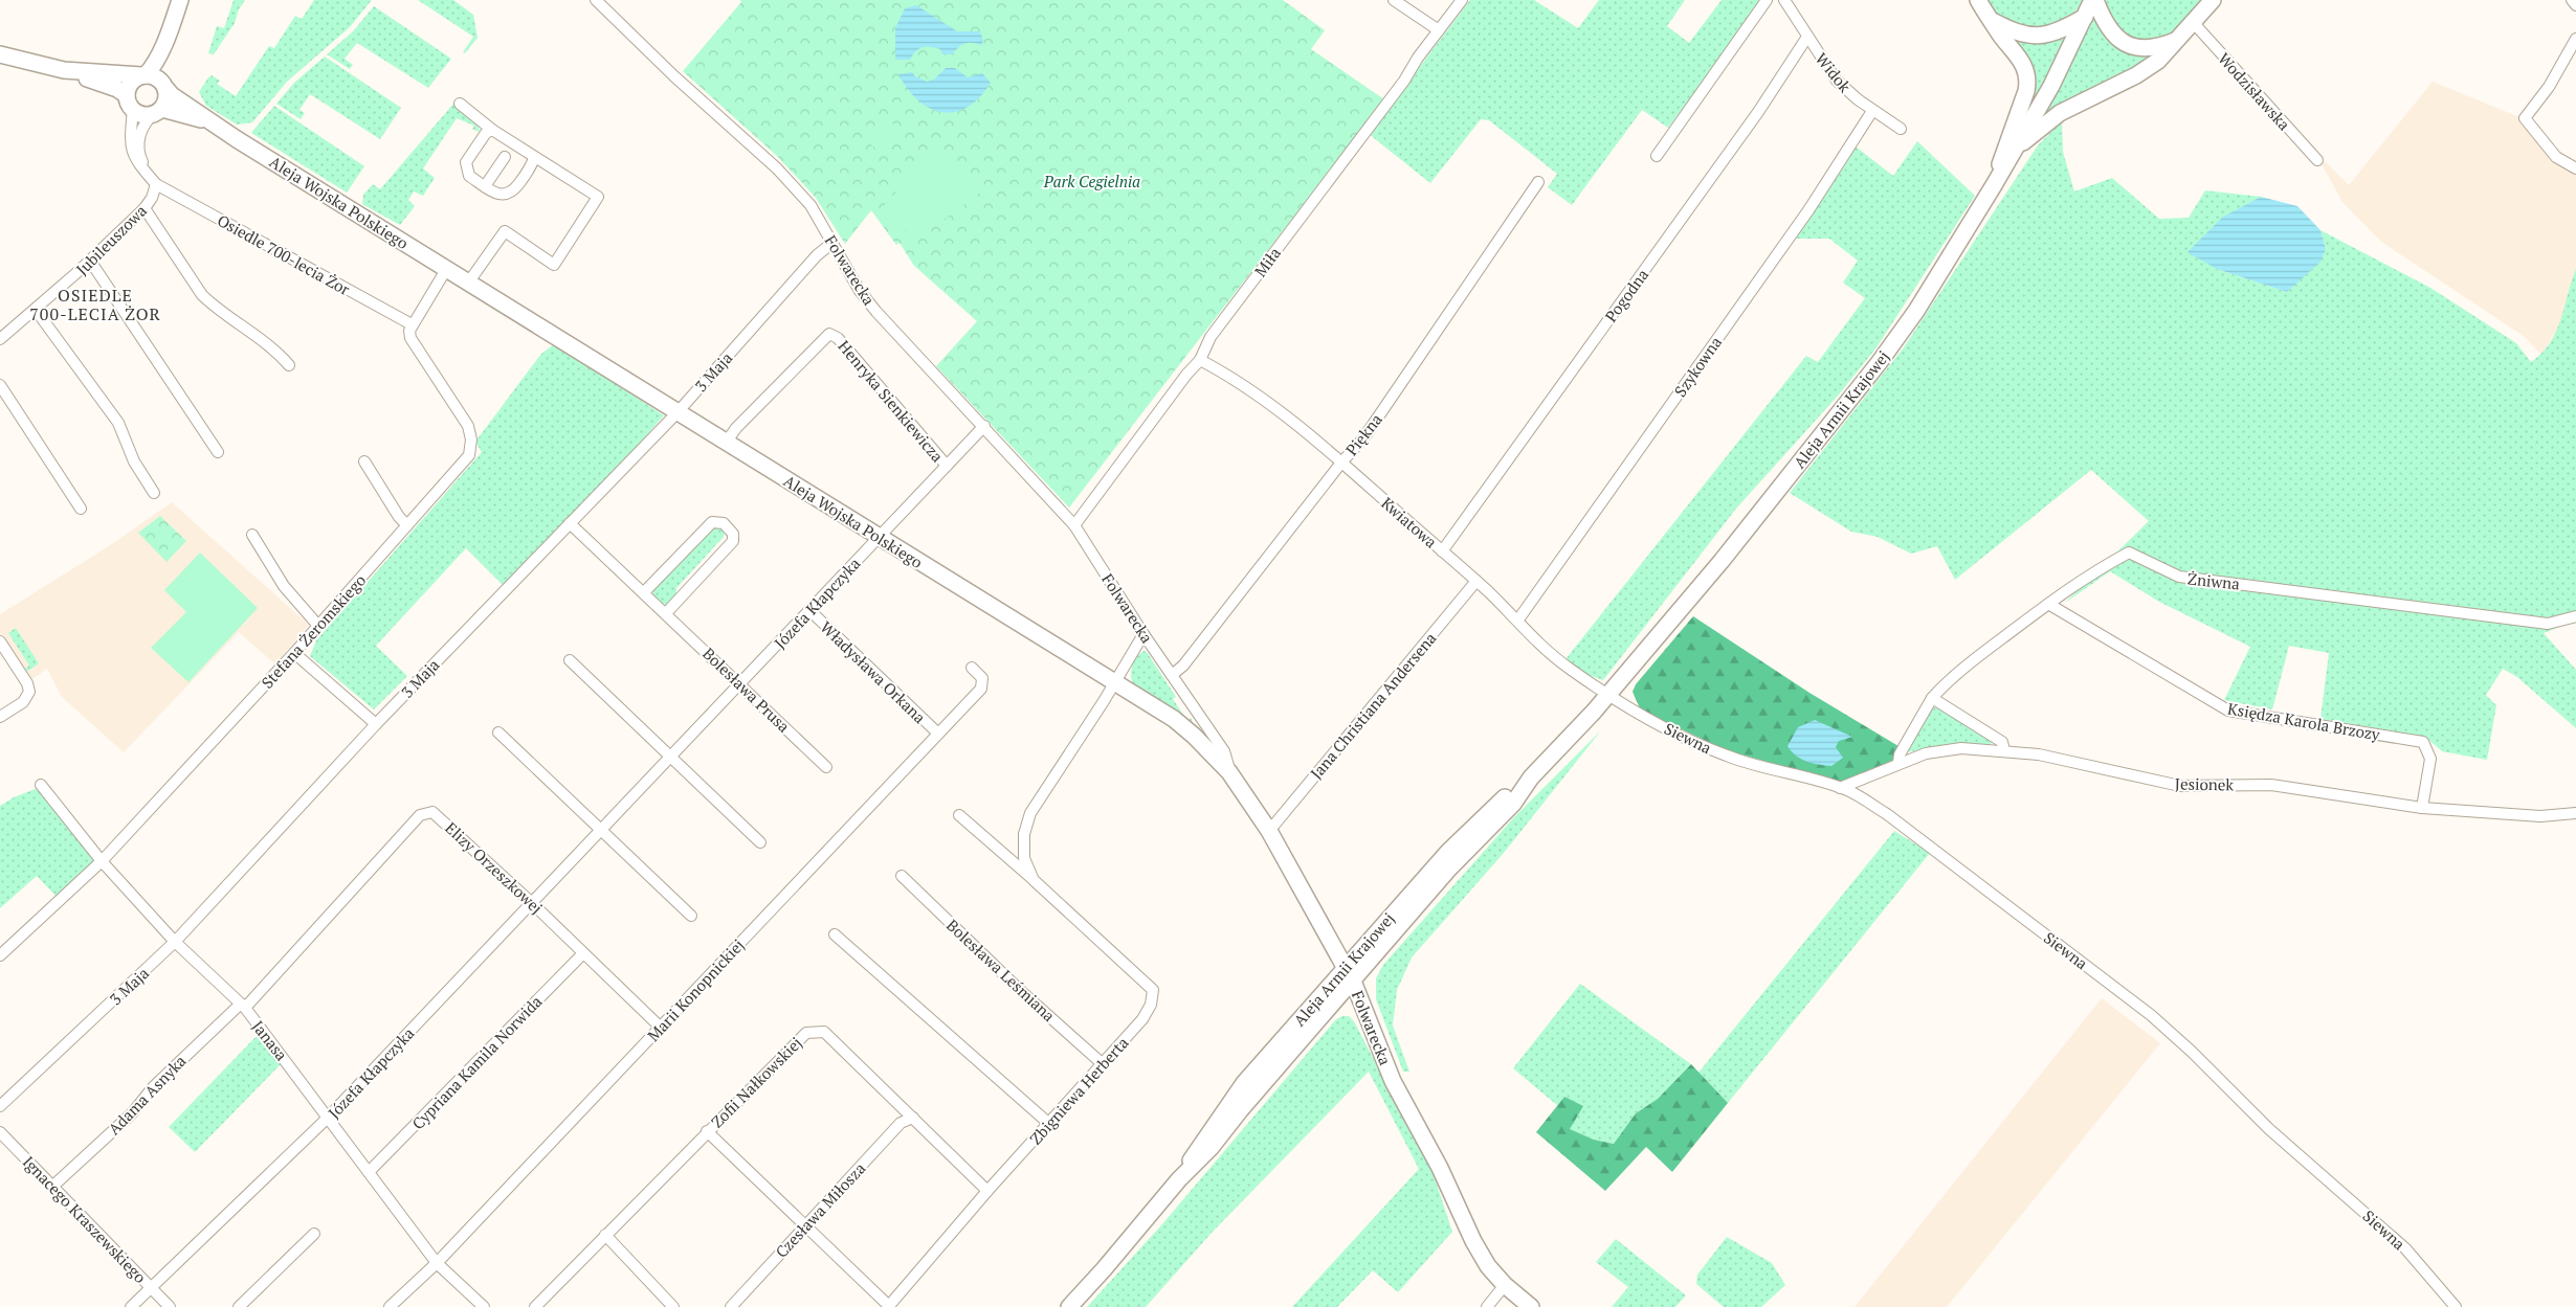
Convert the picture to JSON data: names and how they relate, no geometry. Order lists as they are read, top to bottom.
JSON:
{
  "streets": {
    "street": [
      "Widok",
      "Wodzisławska",
      "Aleja Wojska Polskiego",
      "Jubileuszowa",
      "Osiedle 700-lecia Żor",
      "Miła",
      "Folwarecka",
      "Pogodna",
      "Szykowna",
      "3 Maja",
      "Henryka Sienkiewicza",
      "Aleja Armii Krajowej",
      "Piękna",
      "Kwiatowa",
      "Żniwna",
      "Józefa Kłapczyka",
      "Stefana Żeromskiego",
      "Władysława Orkana",
      "Bolesława Prusa",
      "Jana Christiana Andersena",
      "Księdza Karola Brzozy",
      "Siewna",
      "Jesionek",
      "Elizy Orzeszkowej",
      "Bolesława Leśmiana",
      "Marii Konopnickiej",
      "Janasa",
      "Cypriana Kamila Norwida",
      "Zofii Nałkowskiej",
      "Zbigniewa Herberta",
      "Adama Asnyka",
      "Czesława Miłosza",
      "Ignacego Kraszewskiego"
    ]
  },
  "crossings": [
    ["Widok", "Pogodna"],
    ["Widok", "Szykowna"],
    ["Aleja Wojska Polskiego", "Folwarecka"],
    ["Aleja Wojska Polskiego", "3 Maja"],
    ["Aleja Wojska Polskiego", "Henryka Sienkiewicza"],
    ["Aleja Wojska Polskiego", "Józefa Kłapczyka"],
    ["Aleja Wojska Polskiego", "Zbigniewa Herberta"],
    ["Jubileuszowa", "Osiedle 700-lecia Żor"],
    ["Osiedle 700-lecia Żor", "Stefana Żeromskiego"],
    ["Miła", "Folwarecka"],
    ["Miła", "Kwiatowa"],
    ["Folwarecka", "3 Maja"],
    ["Folwarecka", "Aleja Armii Krajowej"],
    ["Folwarecka", "Piękna"],
    ["Folwarecka", "Józefa Kłapczyka"],
    ["Folwarecka", "Jana Christiana Andersena"],
    ["Folwarecka", "Zbigniewa Herberta"],
    ["Pogodna", "Kwiatowa"],
    ["Szykowna", "Kwiatowa"],
    ["3 Maja", "Bolesława Prusa"],
    ["3 Maja", "Janasa"],
    ["Henryka Sienkiewicza", "Józefa Kłapczyka"],
    ["Aleja Armii Krajowej", "Kwiatowa"],
    ["Aleja Armii Krajowej", "Siewna"],
    ["Piękna", "Kwiatowa"],
    ["Kwiatowa", "Jana Christiana Andersena"],
    ["Kwiatowa", "Siewna"],
    ["Żniwna", "Księdza Karola Brzozy"],
    ["Żniwna", "Jesionek"],
    ["Józefa Kłapczyka", "Władysława Orkana"],
    ["Józefa Kłapczyka", "Bolesława Prusa"],
    ["Józefa Kłapczyka", "Elizy Orzeszkowej"],
    ["Józefa Kłapczyka", "Janasa"],
    ["Józefa Kłapczyka", "Ignacego Kraszewskiego"],
    ["Stefana Żeromskiego", "Janasa"],
    ["Władysława Orkana", "Marii Konopnickiej"],
    ["Księdza Karola Brzozy", "Jesionek"],
    ["Siewna", "Jesionek"],
    ["Elizy Orzeszkowej", "Marii Konopnickiej"],
    ["Elizy Orzeszkowej", "Janasa"],
    ["Elizy Orzeszkowej", "Cypriana Kamila Norwida"],
    ["Elizy Orzeszkowej", "Adama Asnyka"],
    ["Bolesława Leśmiana", "Zbigniewa Herberta"],
    ["Marii Konopnickiej", "Janasa"],
    ["Janasa", "Cypriana Kamila Norwida"],
    ["Janasa", "Adama Asnyka"],
    ["Zofii Nałkowskiej", "Zbigniewa Herberta"],
    ["Zofii Nałkowskiej", "Czesława Miłosza"],
    ["Adama Asnyka", "Ignacego Kraszewskiego"]
  ],
  "districts": ["OSIEDLE 700-LECIA ŻOR"],
  "parks": ["Park Cegielnia"]
}
